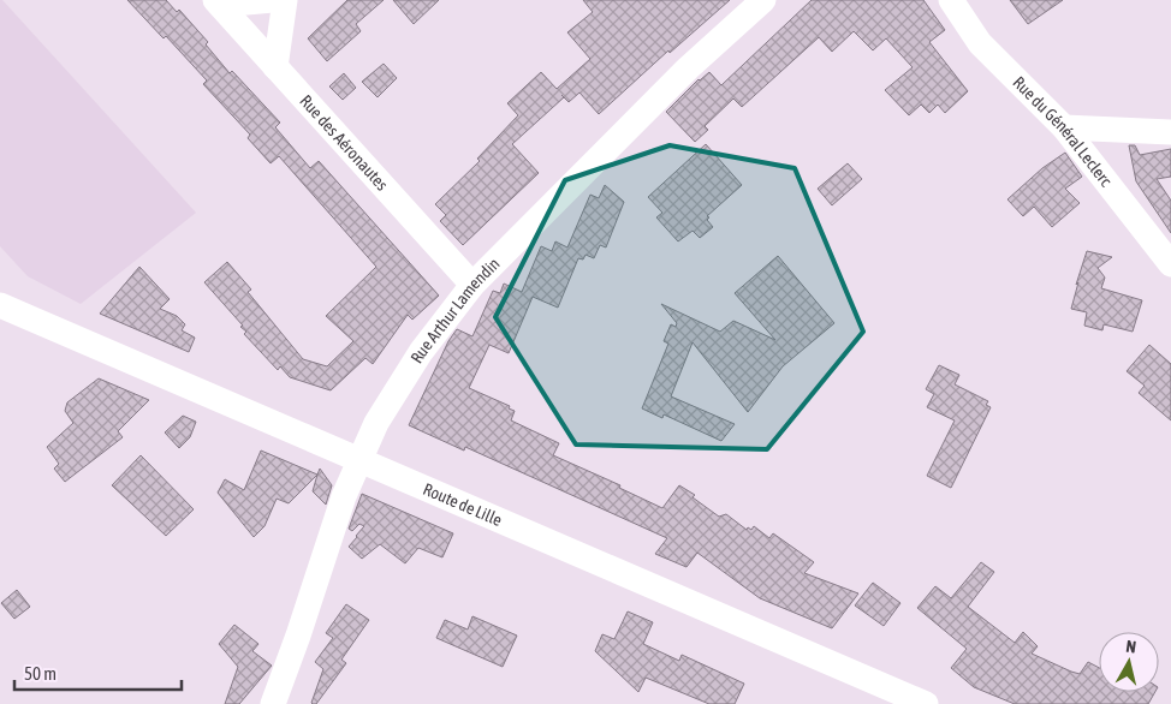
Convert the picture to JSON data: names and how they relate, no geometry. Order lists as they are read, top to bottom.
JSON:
{
  "streets": {
    "street": [
      "Rue du Général Leclerc",
      "Rue des Aéronautes",
      "Rue Arthur Lamendin",
      "Route de Lille"
    ]
  },
  "crossings": [
    ["Rue des Aéronautes", "Rue Arthur Lamendin"],
    ["Rue Arthur Lamendin", "Route de Lille"]
  ],
  "scale_bar": "50 m",
  "north": "top"
}
